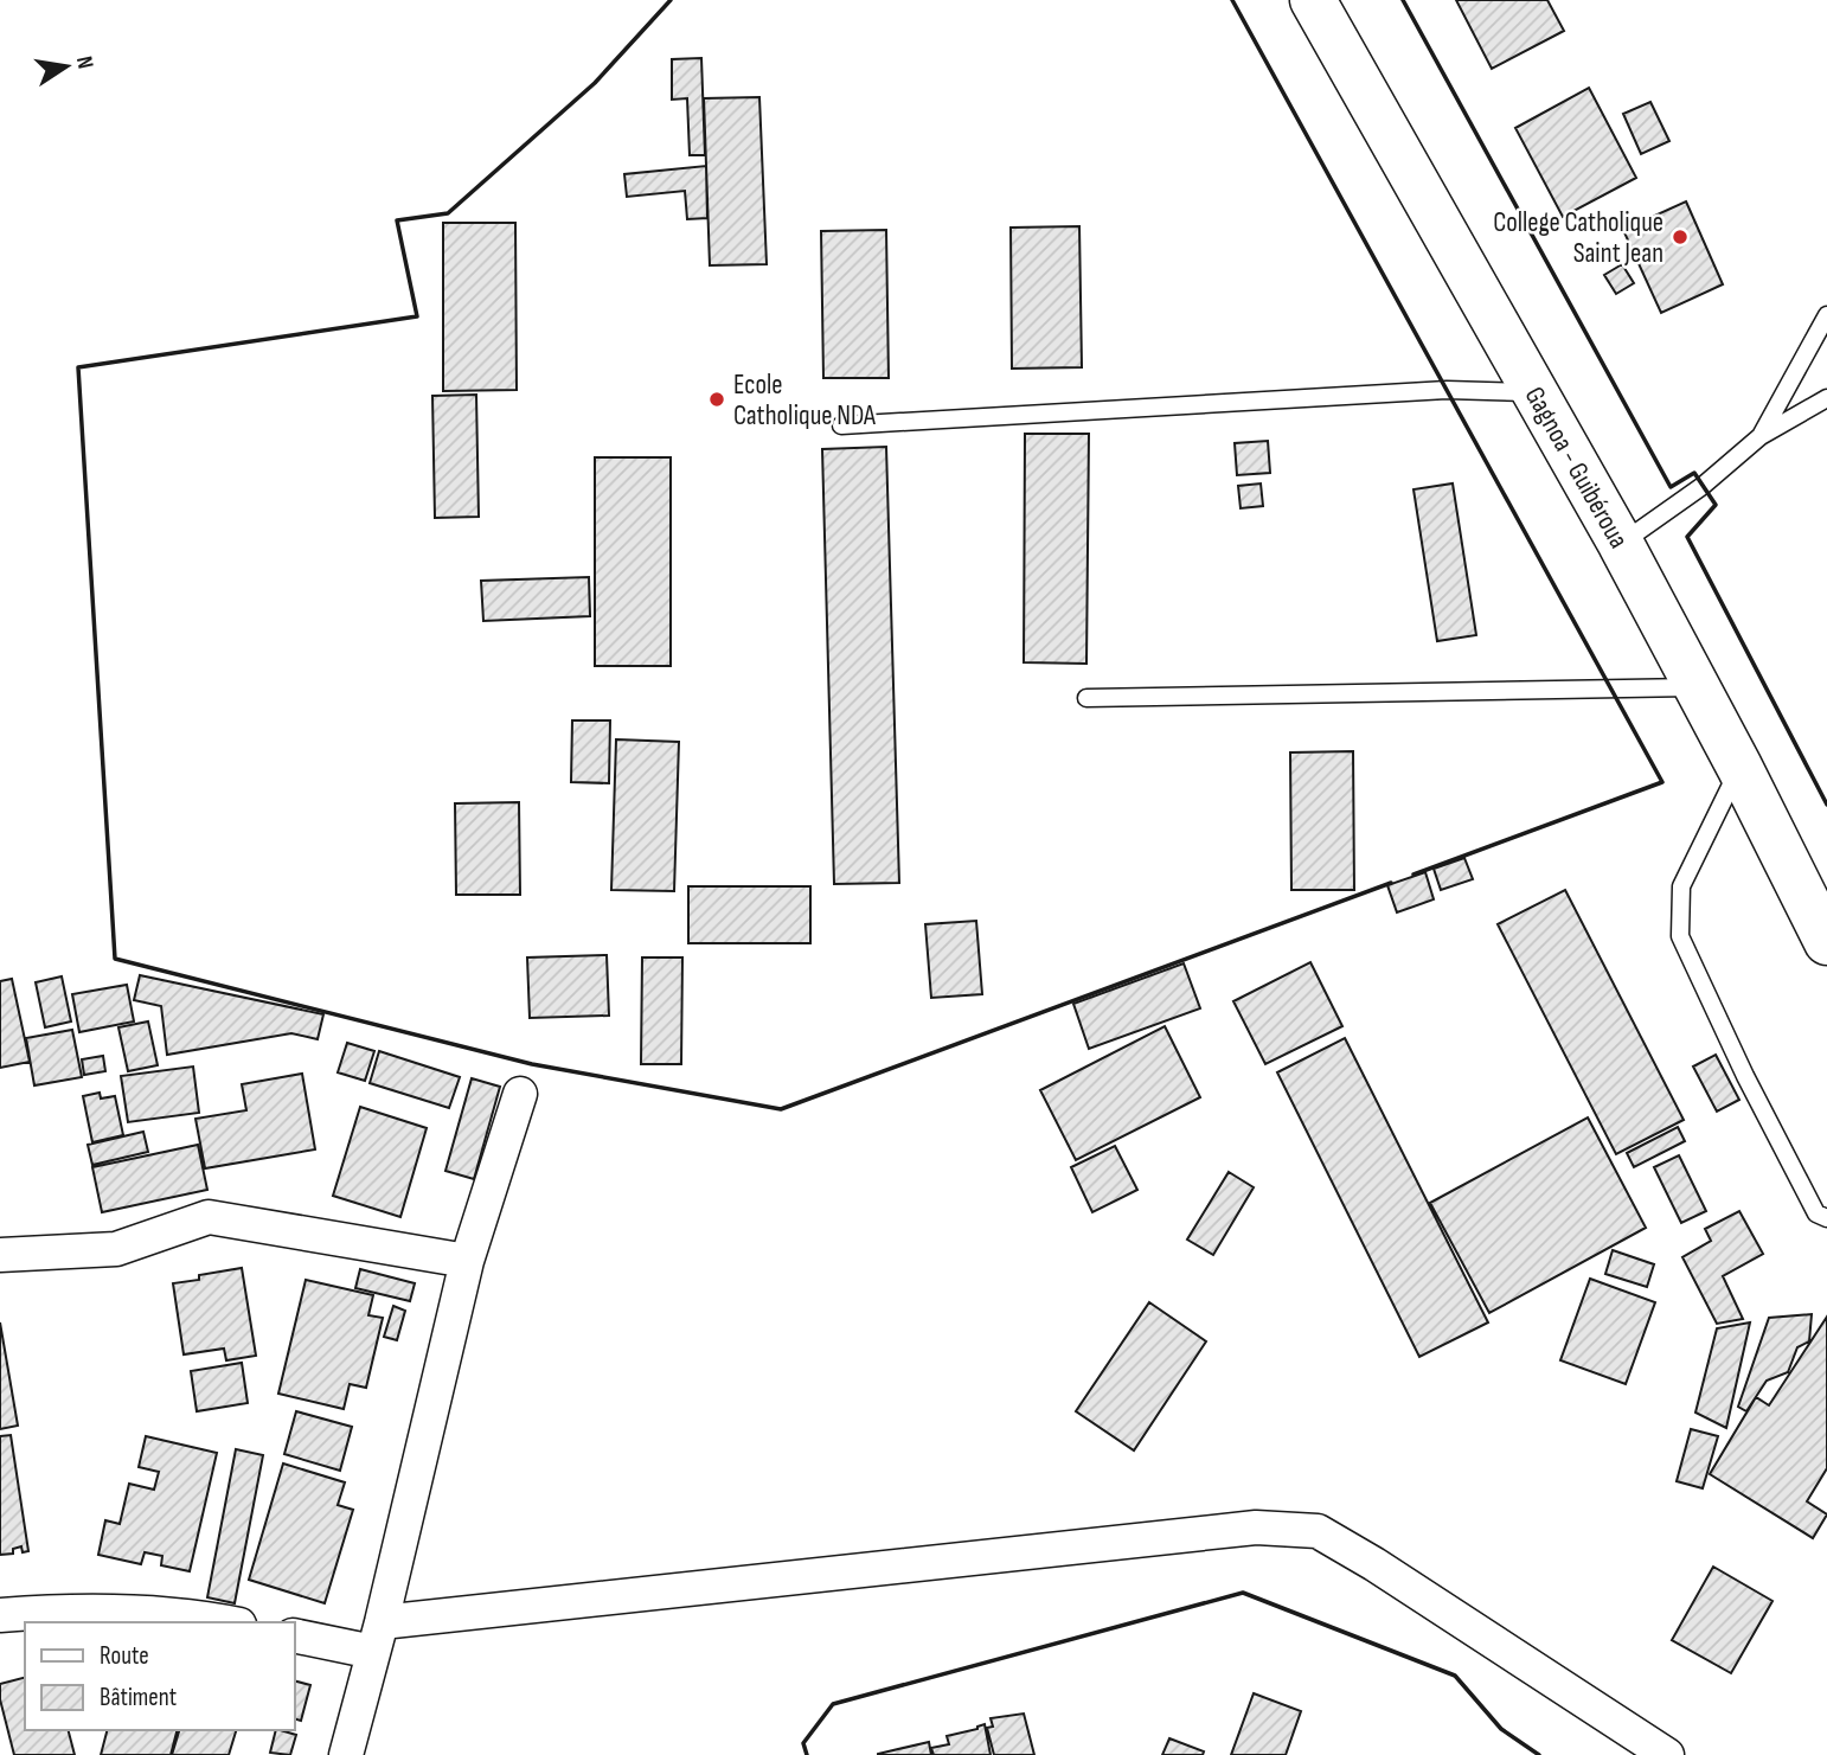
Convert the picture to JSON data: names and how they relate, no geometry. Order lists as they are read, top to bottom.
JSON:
{
  "streets": {
    "main road": ["Gagnoa - Guibéroua"]
  },
  "places": ["College Catholique Saint Jean", "Ecole Catholique NDA"],
  "legend": ["Route", "Bâtiment"],
  "north": "right"
}
